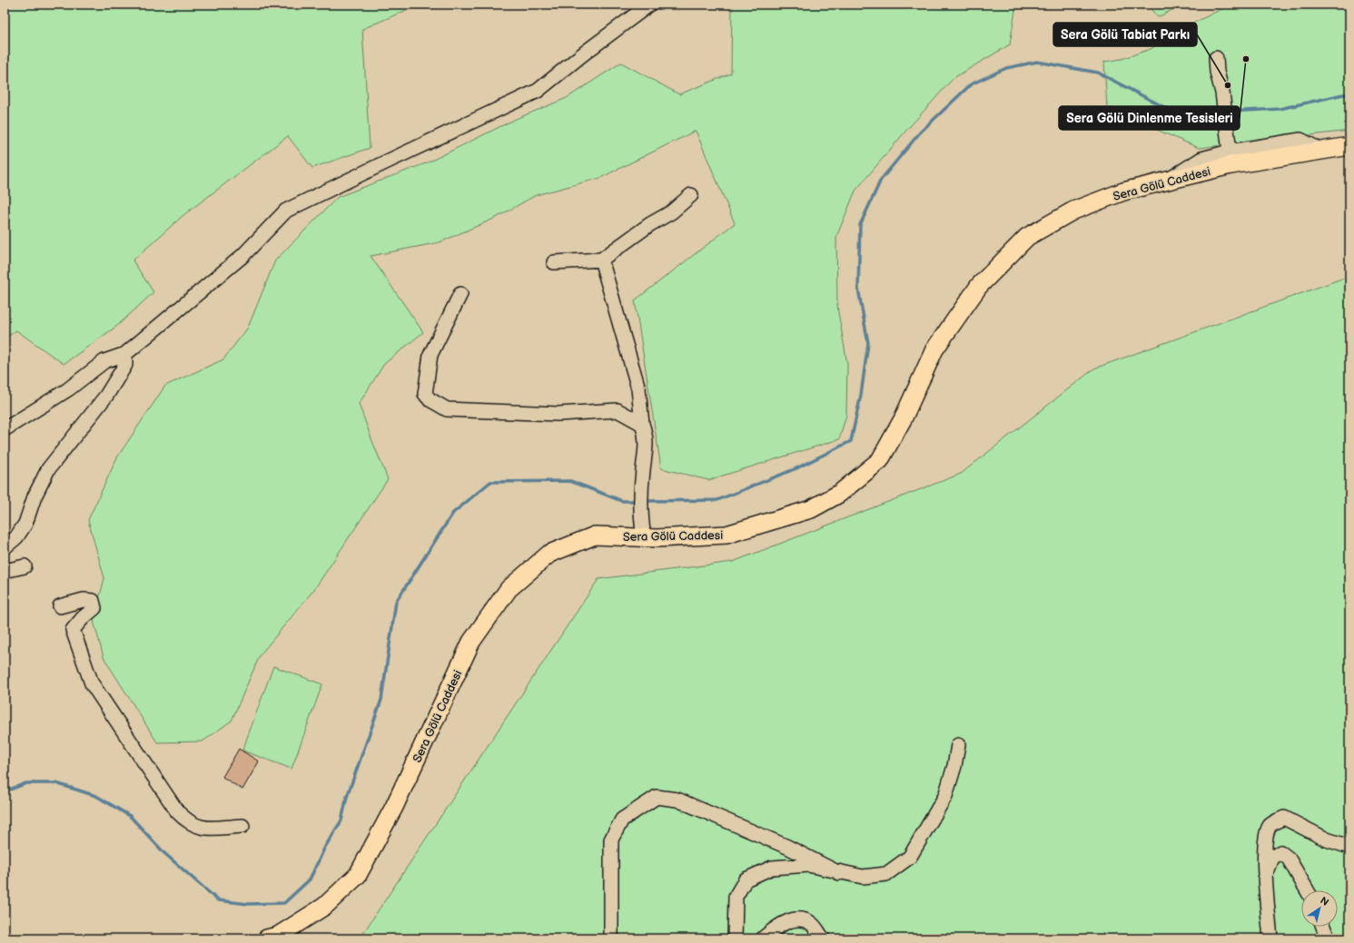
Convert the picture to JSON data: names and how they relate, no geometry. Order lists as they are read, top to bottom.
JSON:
{
  "streets": {
    "main road": ["Sera Gölü Caddesi"]
  },
  "places": ["Sera Gölü Dinlenme Tesisleri", "Sera Gölü Tabiat Parkı"],
  "north": "top right"
}
